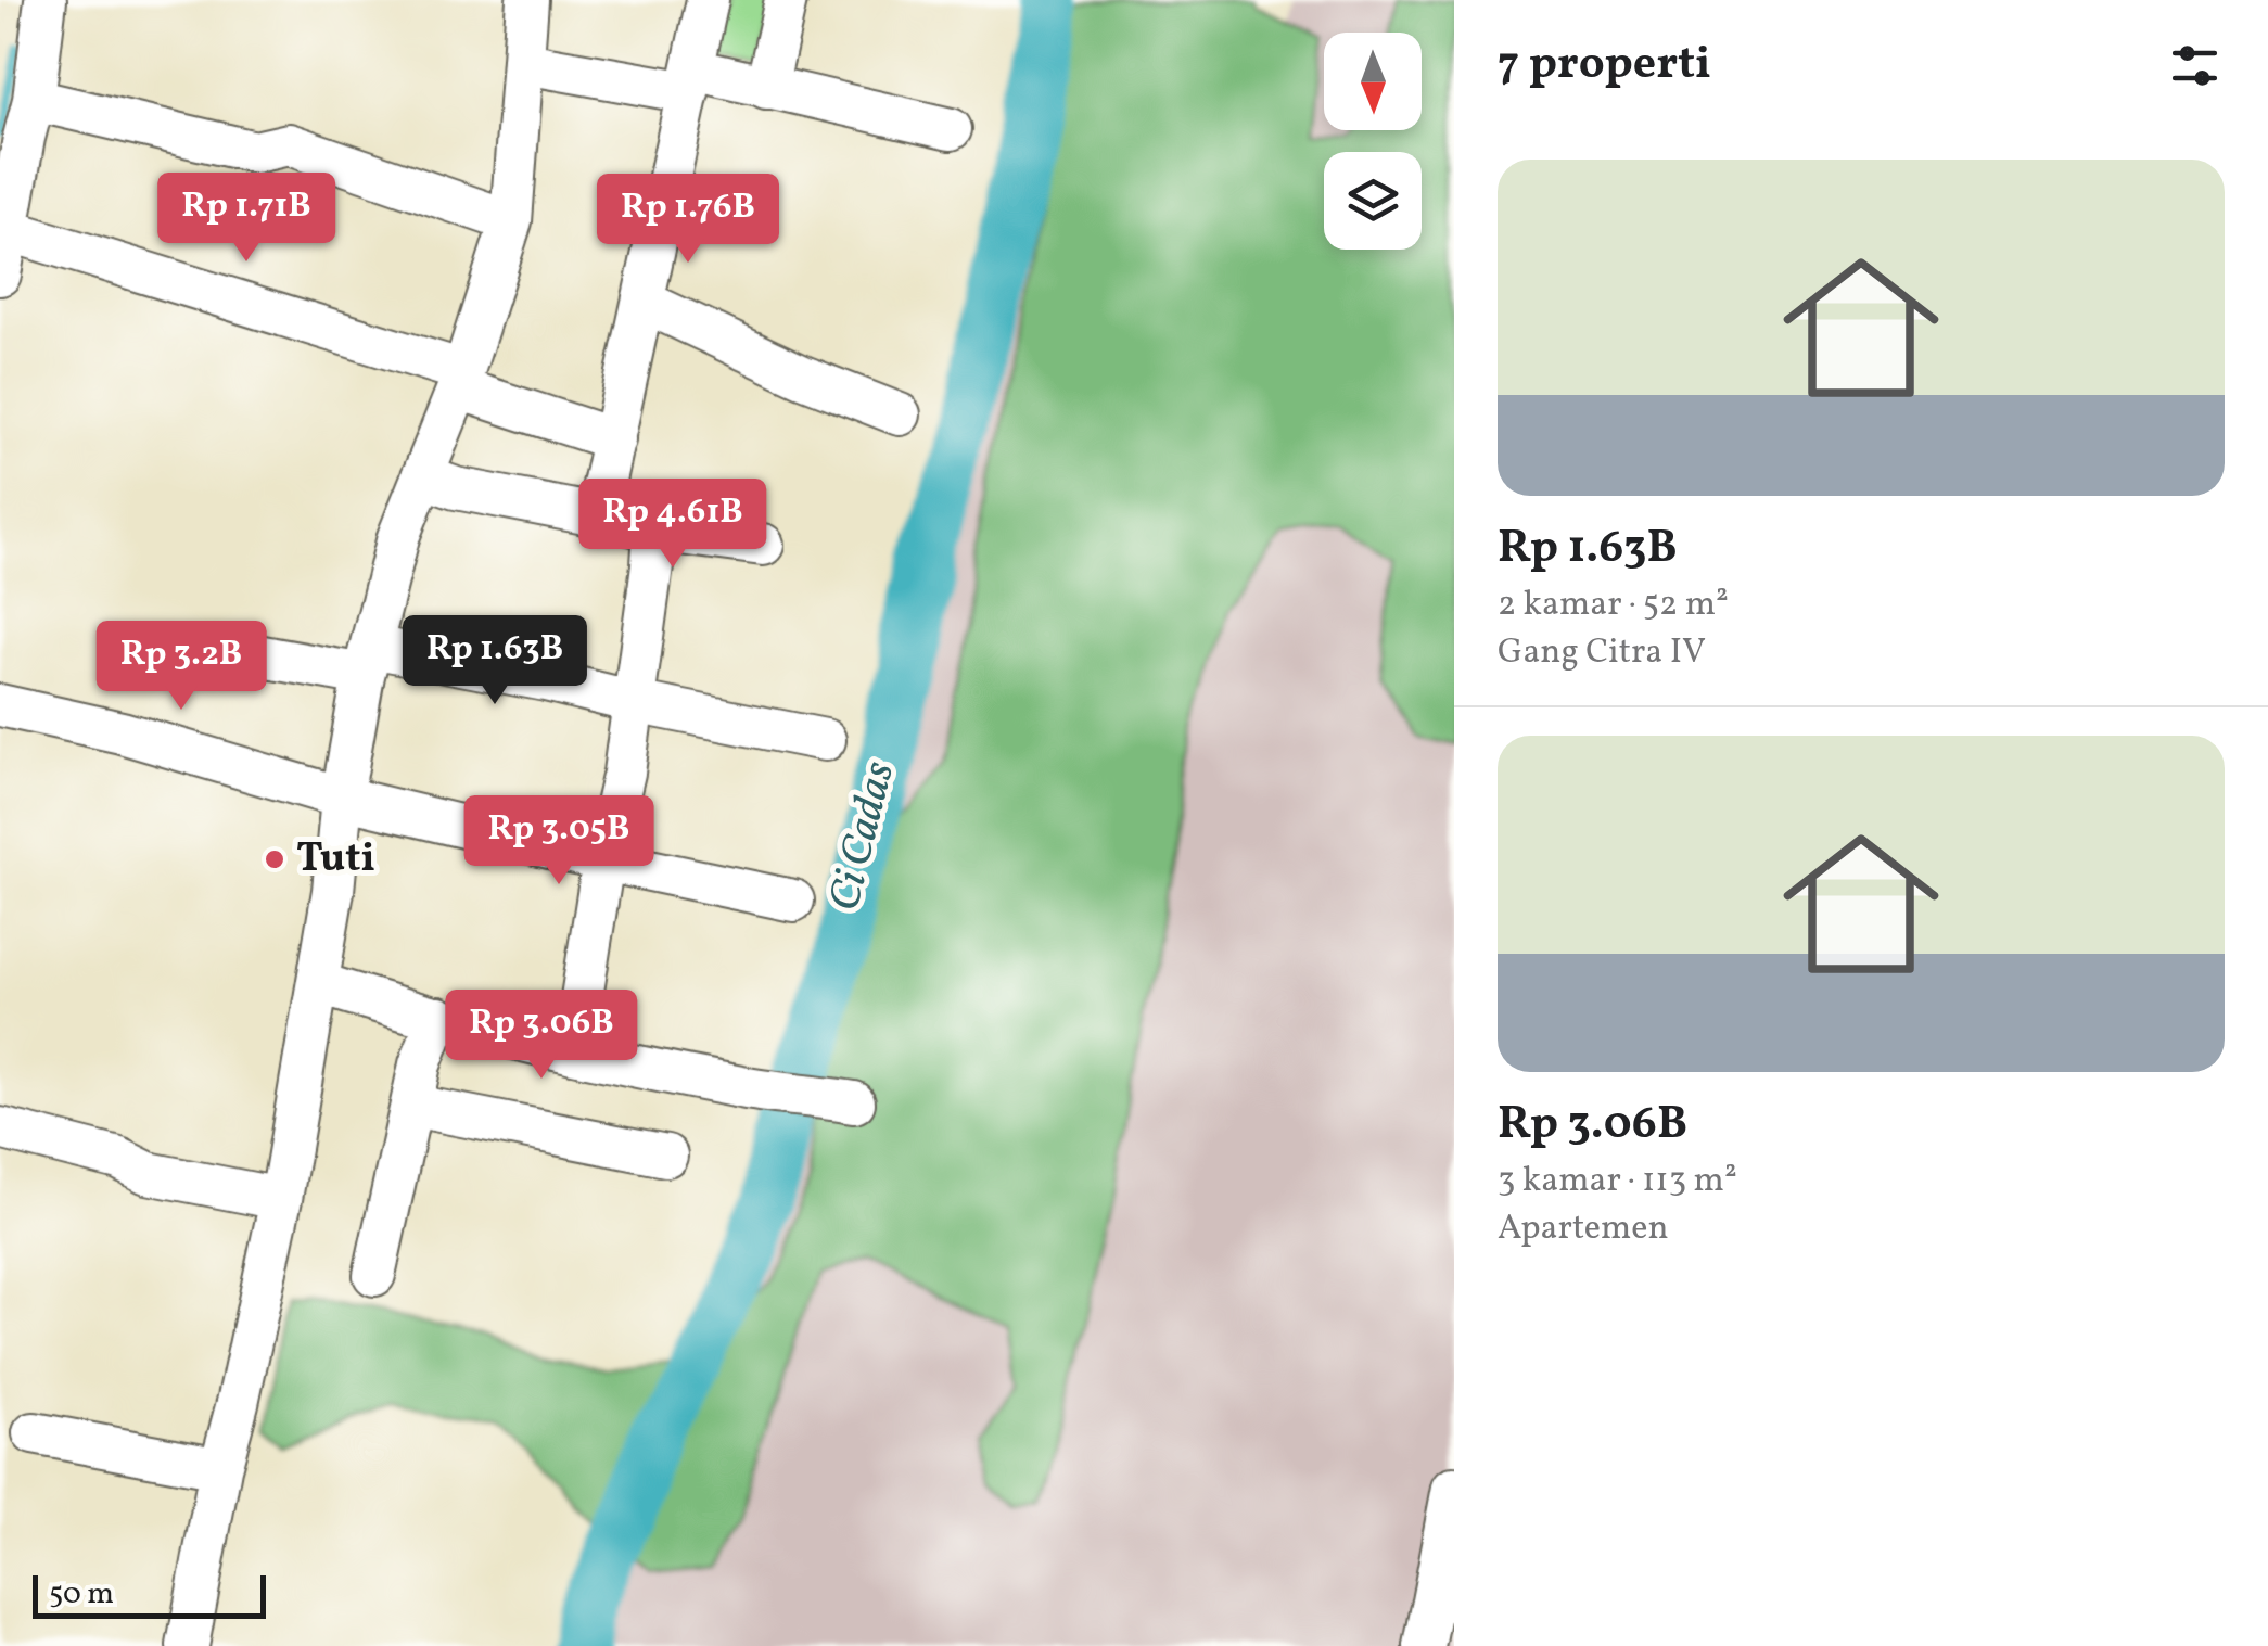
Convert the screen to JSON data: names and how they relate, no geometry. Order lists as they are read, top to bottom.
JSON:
{
  "water": ["Ci Cadas"],
  "places": ["Tuti"],
  "scale_bar": "50 m",
  "north": "bottom",
  "page": {
    "heading": "7 properti",
    "list": [
      {
        "name": "Rp 1.63B",
        "note": "2 kamar · 52 m² · Gang Citra IV"
      },
      {
        "name": "Rp 3.06B",
        "note": "3 kamar · 113 m² · Apartemen"
      }
    ],
    "price": [
      "Rp 1.71B",
      "Rp 1.76B",
      "Rp 4.61B",
      "Rp 1.63B",
      "Rp 3.2B",
      "Rp 3.05B",
      "Rp 3.06B"
    ],
    "scale": "50 m"
  }
}
